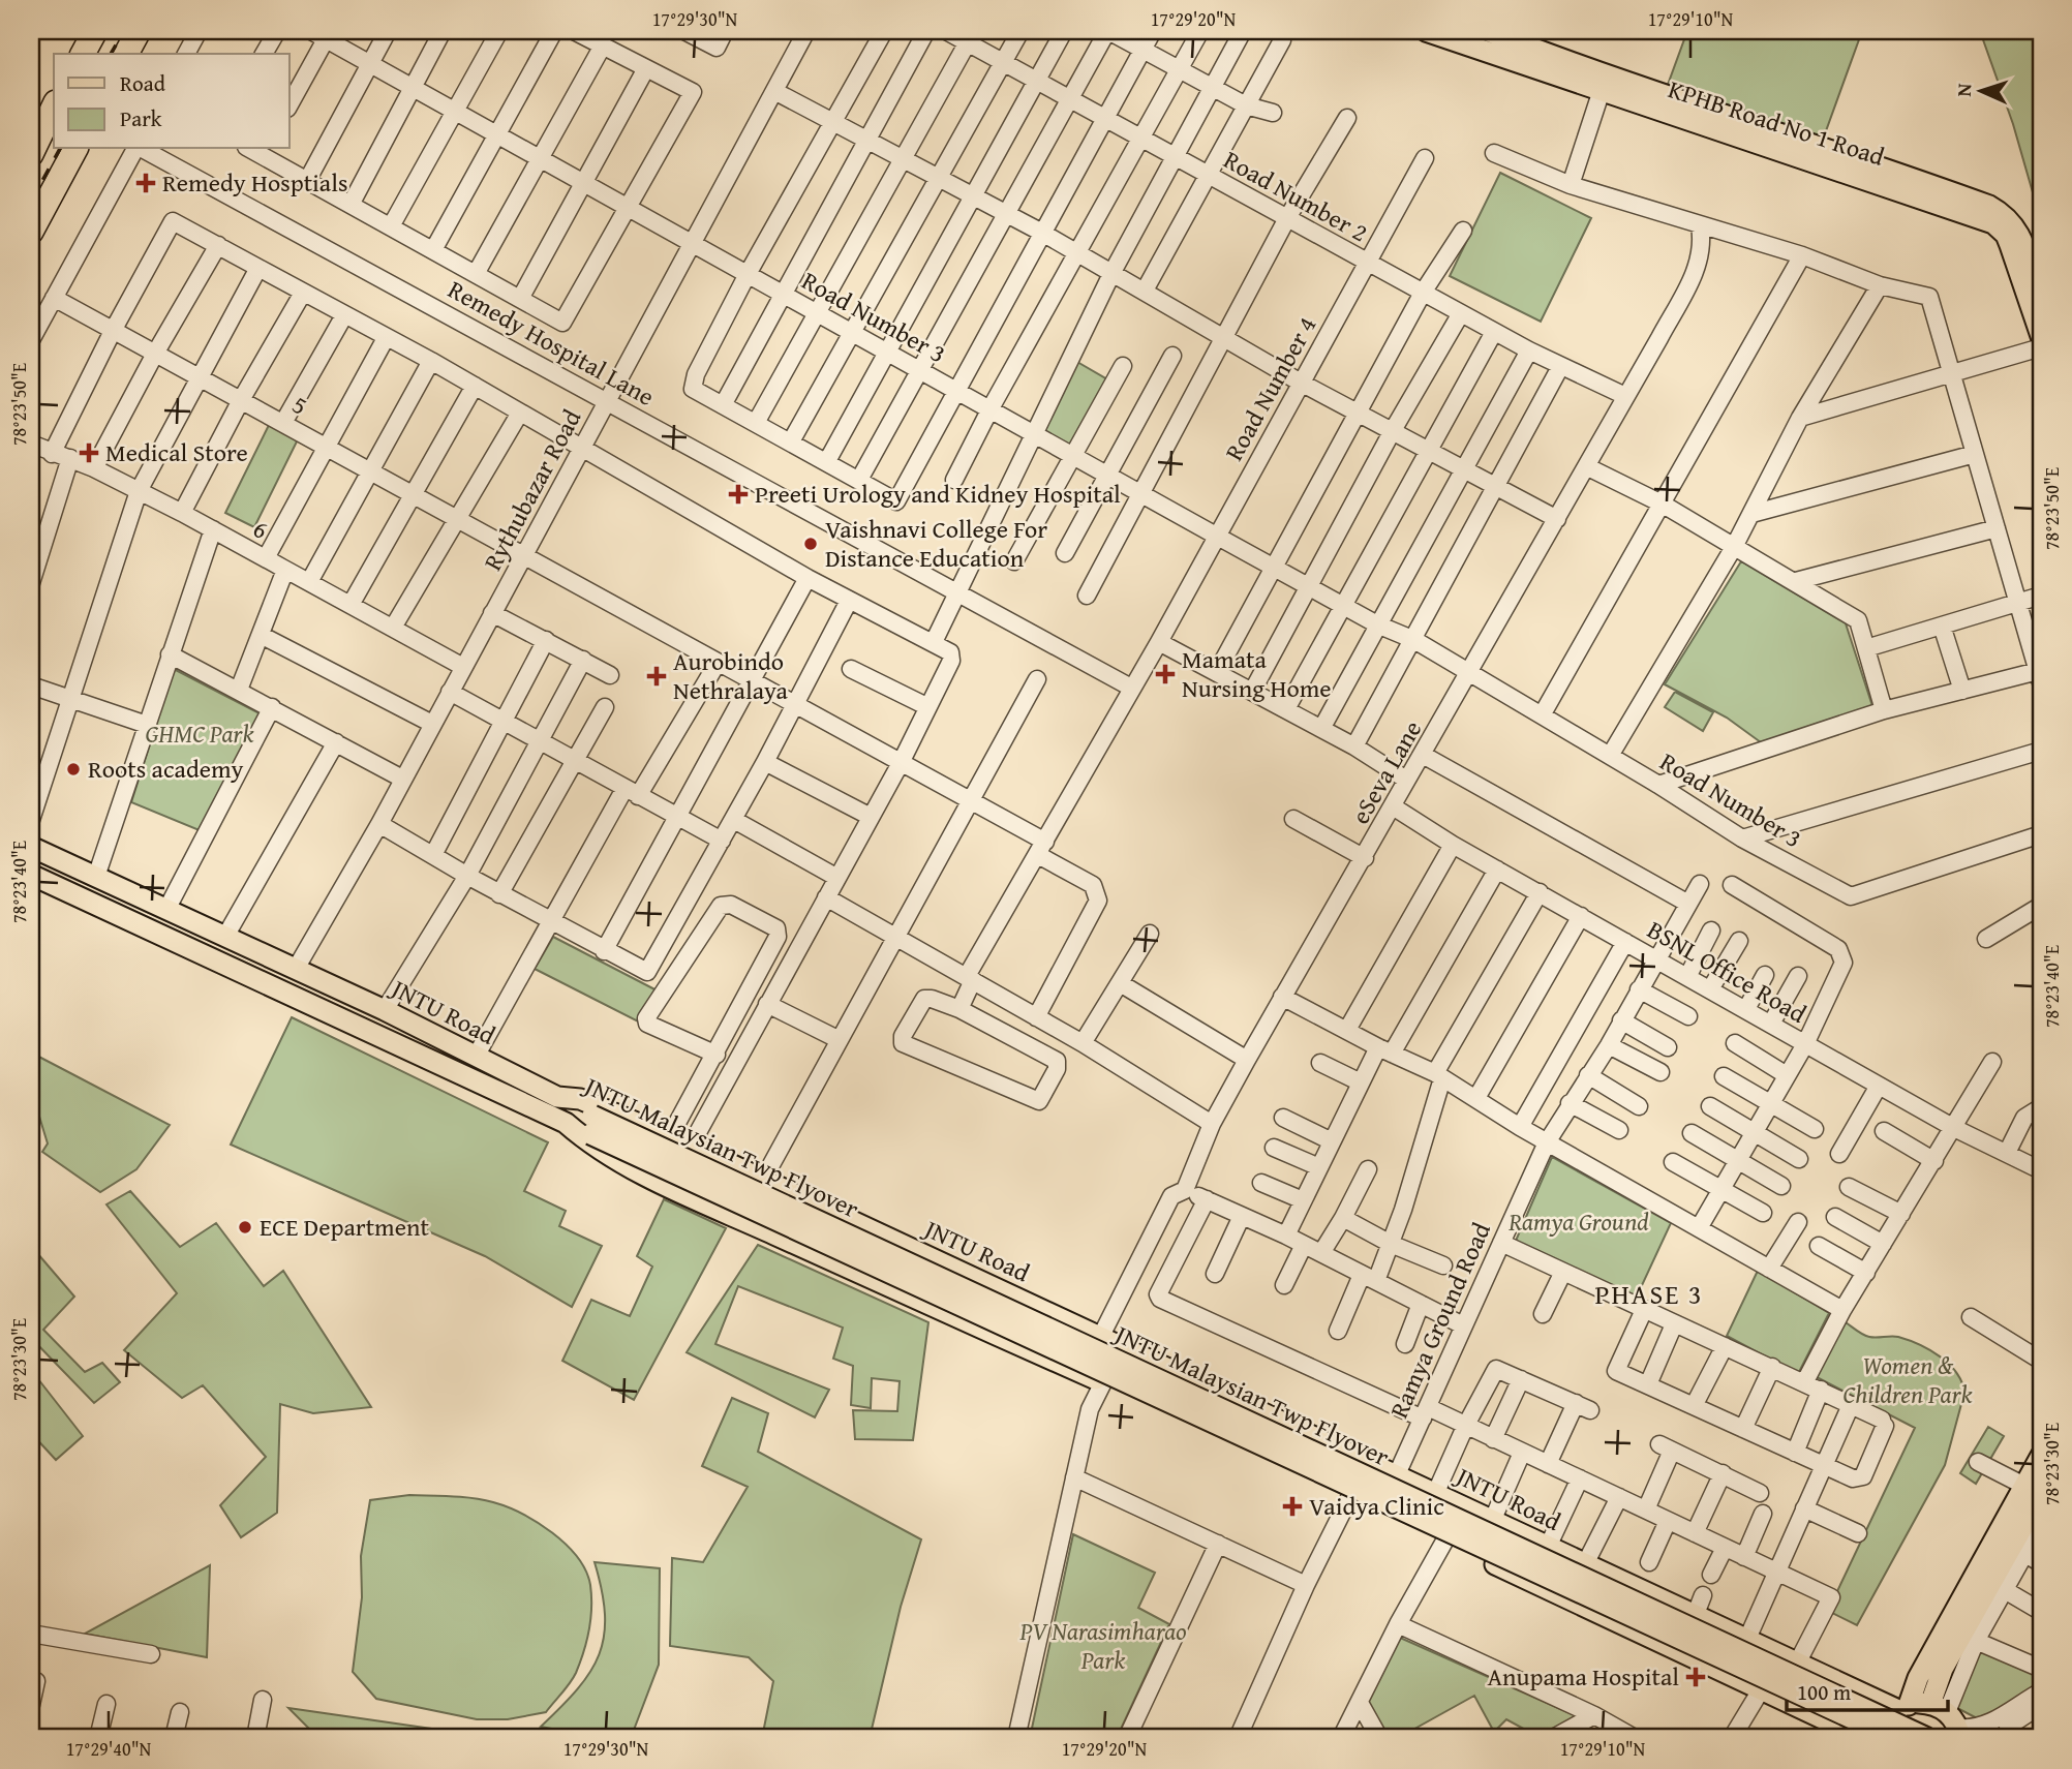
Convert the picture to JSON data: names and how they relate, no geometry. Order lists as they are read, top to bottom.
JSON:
{
  "streets": {
    "main road": ["KPHB Road No 1 Road", "JNTU Road", "JNTU Malaysian Twp Flyover"],
    "street": [
      "Road Number 2",
      "Road Number 3",
      "Remedy Hospital Lane",
      "Road Number 4",
      "5",
      "Rythubazar Road",
      "6",
      "eSeva Lane",
      "BSNL Office Road",
      "Ramya Ground Road"
    ]
  },
  "crossings": [
    ["Road Number 2", "Road Number 4"],
    ["Road Number 2", "eSeva Lane"],
    ["Road Number 3", "Road Number 4"],
    ["Road Number 3", "Rythubazar Road"],
    ["Road Number 3", "eSeva Lane"],
    ["Remedy Hospital Lane", "Road Number 4"],
    ["Remedy Hospital Lane", "Rythubazar Road"],
    ["Road Number 4", "5"],
    ["5", "Rythubazar Road"],
    ["Rythubazar Road", "6"],
    ["Rythubazar Road", "JNTU Road"],
    ["eSeva Lane", "BSNL Office Road"],
    ["eSeva Lane", "JNTU Road"],
    ["BSNL Office Road", "Ramya Ground Road"],
    ["JNTU Road", "JNTU Malaysian Twp Flyover"],
    ["JNTU Road", "Ramya Ground Road"]
  ],
  "districts": ["PHASE 3"],
  "parks": [
    "GHMC Park",
    "Ramya Ground",
    "Women & Children Park",
    "PV Narasimharao Park"
  ],
  "places": {
    "health": [
      "Remedy Hosptials",
      "Medical Store",
      "Preeti Urology and Kidney Hospital",
      "Mamata Nursing Home",
      "Aurobindo Nethralaya",
      "Vaidya Clinic",
      "Anupama Hospital"
    ],
    "other": ["Vaishnavi College For Distance Education", "Roots academy", "ECE Department"]
  },
  "legend": ["Road", "Park"],
  "scale_bar": "100 m",
  "north": "left",
  "coordinates": [
    "17°29'30\"N",
    "17°29'20\"N",
    "17°29'10\"N",
    "78°23'50\"E",
    "78°23'40\"E",
    "78°23'30\"E",
    "17°29'40\"N"
  ]
}
